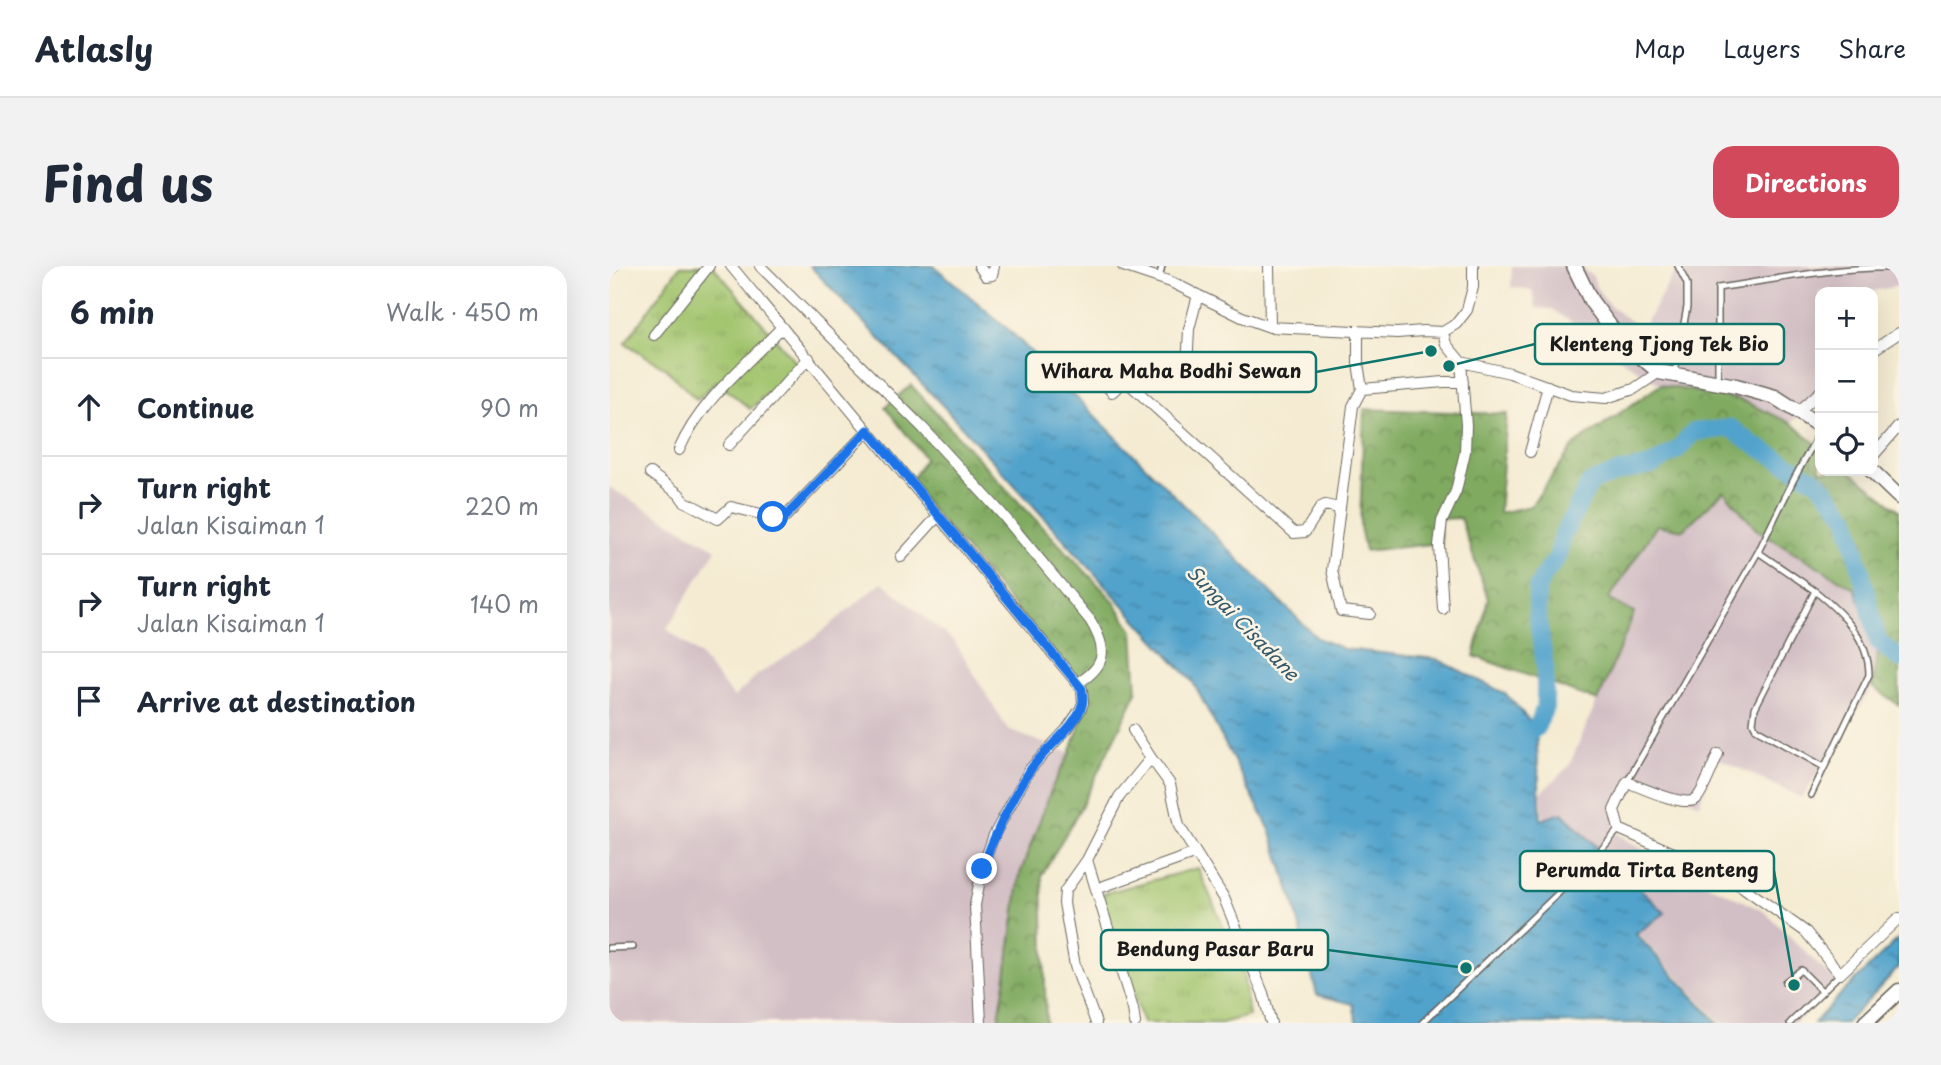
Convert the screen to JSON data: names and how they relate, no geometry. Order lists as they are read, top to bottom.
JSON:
{
  "water": ["Sungai Cisadane"],
  "places": [
    "Wihara Maha Bodhi Sewan",
    "Klenteng Tjong Tek Bio",
    "Bendung Pasar Baru",
    "Perumda Tirta Benteng"
  ],
  "page": {
    "header": "Atlasly",
    "nav": ["Map", "Layers", "Share"],
    "title": "Find us",
    "buttons": "Directions",
    "heading": ["6 min", "Walk · 450 m"],
    "map_buttons": ["+", "−"],
    "list": [
      ["Continue", "90 m"],
      ["Turn right", "Jalan Kisaiman 1", "220 m"],
      ["Turn right", "Jalan Kisaiman 1", "140 m"],
      "Arrive at destination"
    ]
  }
}
